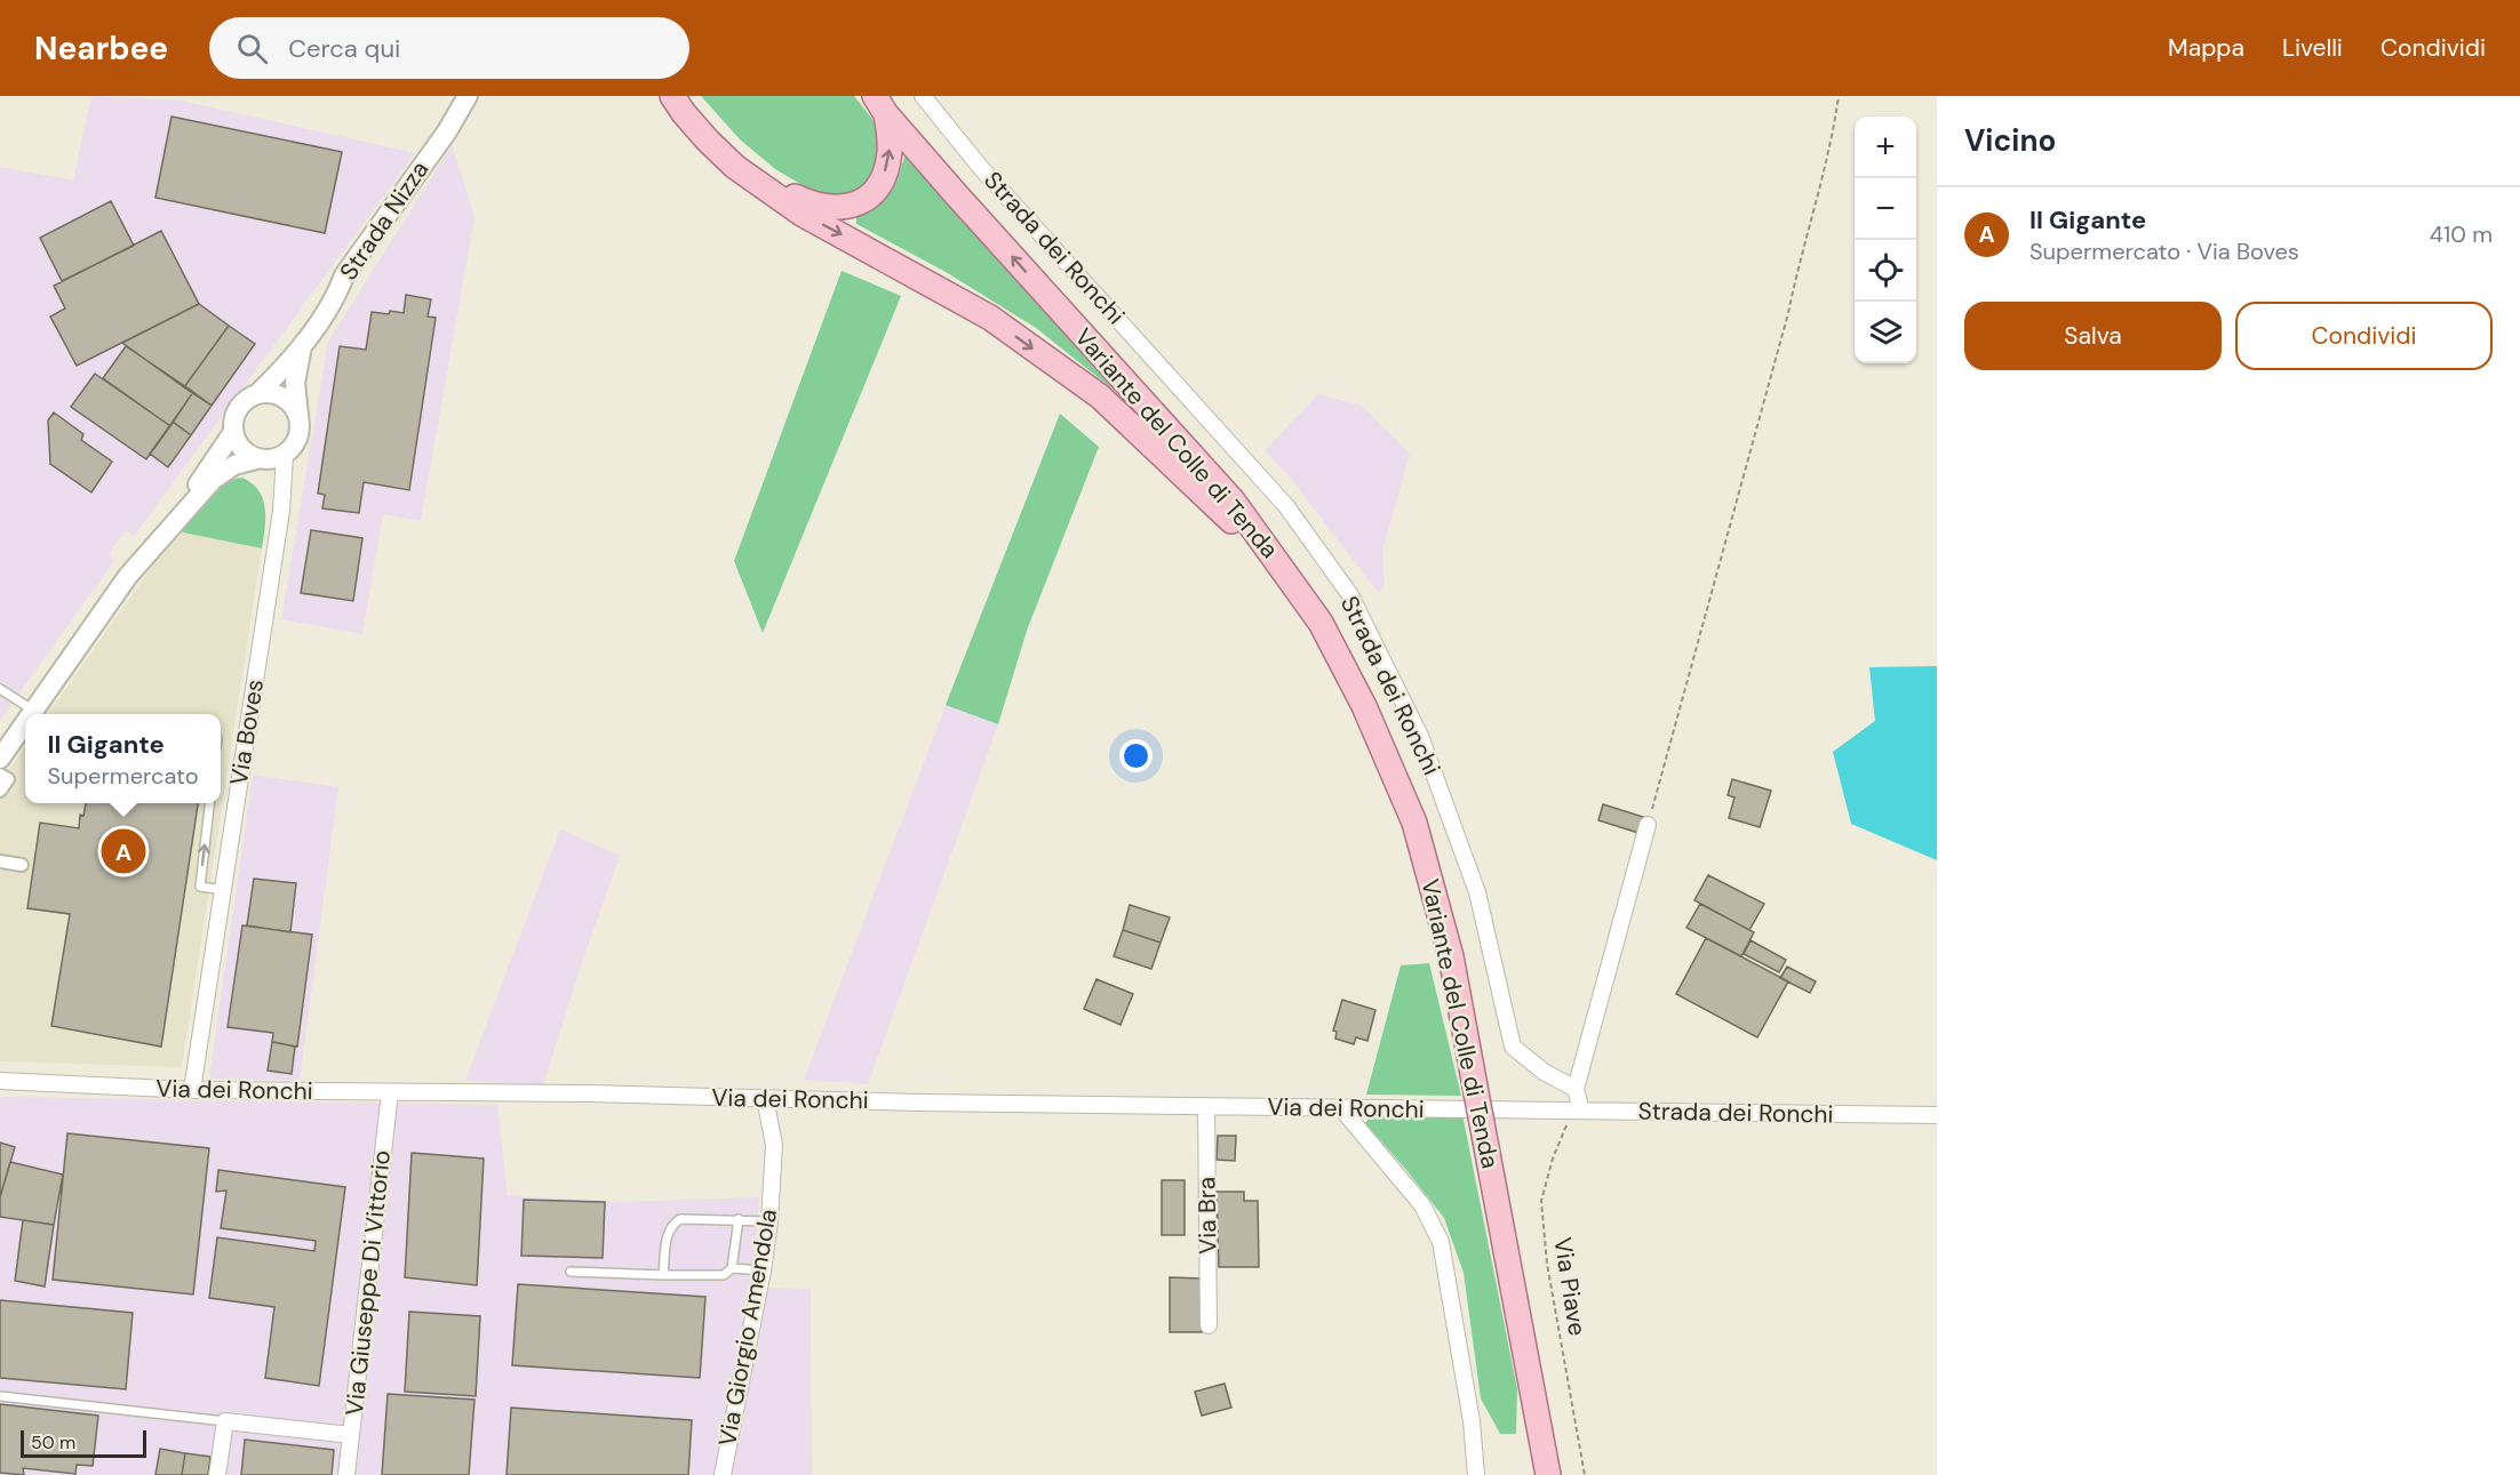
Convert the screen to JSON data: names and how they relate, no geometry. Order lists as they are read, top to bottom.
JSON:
{
  "streets": {
    "main road": ["Variante del Colle di Tenda"],
    "street": [
      "Strada Nizza",
      "Strada dei Ronchi",
      "Via Boves",
      "Via dei Ronchi",
      "Via Bra",
      "Via Giuseppe Di Vittorio",
      "Via Giorgio Amendola"
    ],
    "path": ["Via Piave"]
  },
  "crossings": [
    ["Strada Nizza", "Via Boves"],
    ["Strada dei Ronchi", "Via dei Ronchi"],
    ["Strada dei Ronchi", "Via Piave"],
    ["Via Boves", "Via dei Ronchi"],
    ["Via dei Ronchi", "Via Bra"],
    ["Via dei Ronchi", "Via Giuseppe Di Vittorio"],
    ["Via dei Ronchi", "Via Piave"],
    ["Via dei Ronchi", "Via Giorgio Amendola"]
  ],
  "scale_bar": "50 m",
  "page": {
    "header": "Nearbee",
    "search": "Cerca qui",
    "nav": ["Mappa", "Livelli", "Condividi"],
    "heading": "Vicino",
    "map_buttons": ["+", "−"],
    "list": [
      {
        "mark": "A",
        "name": "Il Gigante",
        "note": "Supermercato · Via Boves",
        "value": "410 m"
      }
    ],
    "buttons": ["Salva", "Condividi"],
    "popup": ["Il Gigante", "Supermercato"],
    "pins": "A",
    "scale": "50 m"
  }
}
